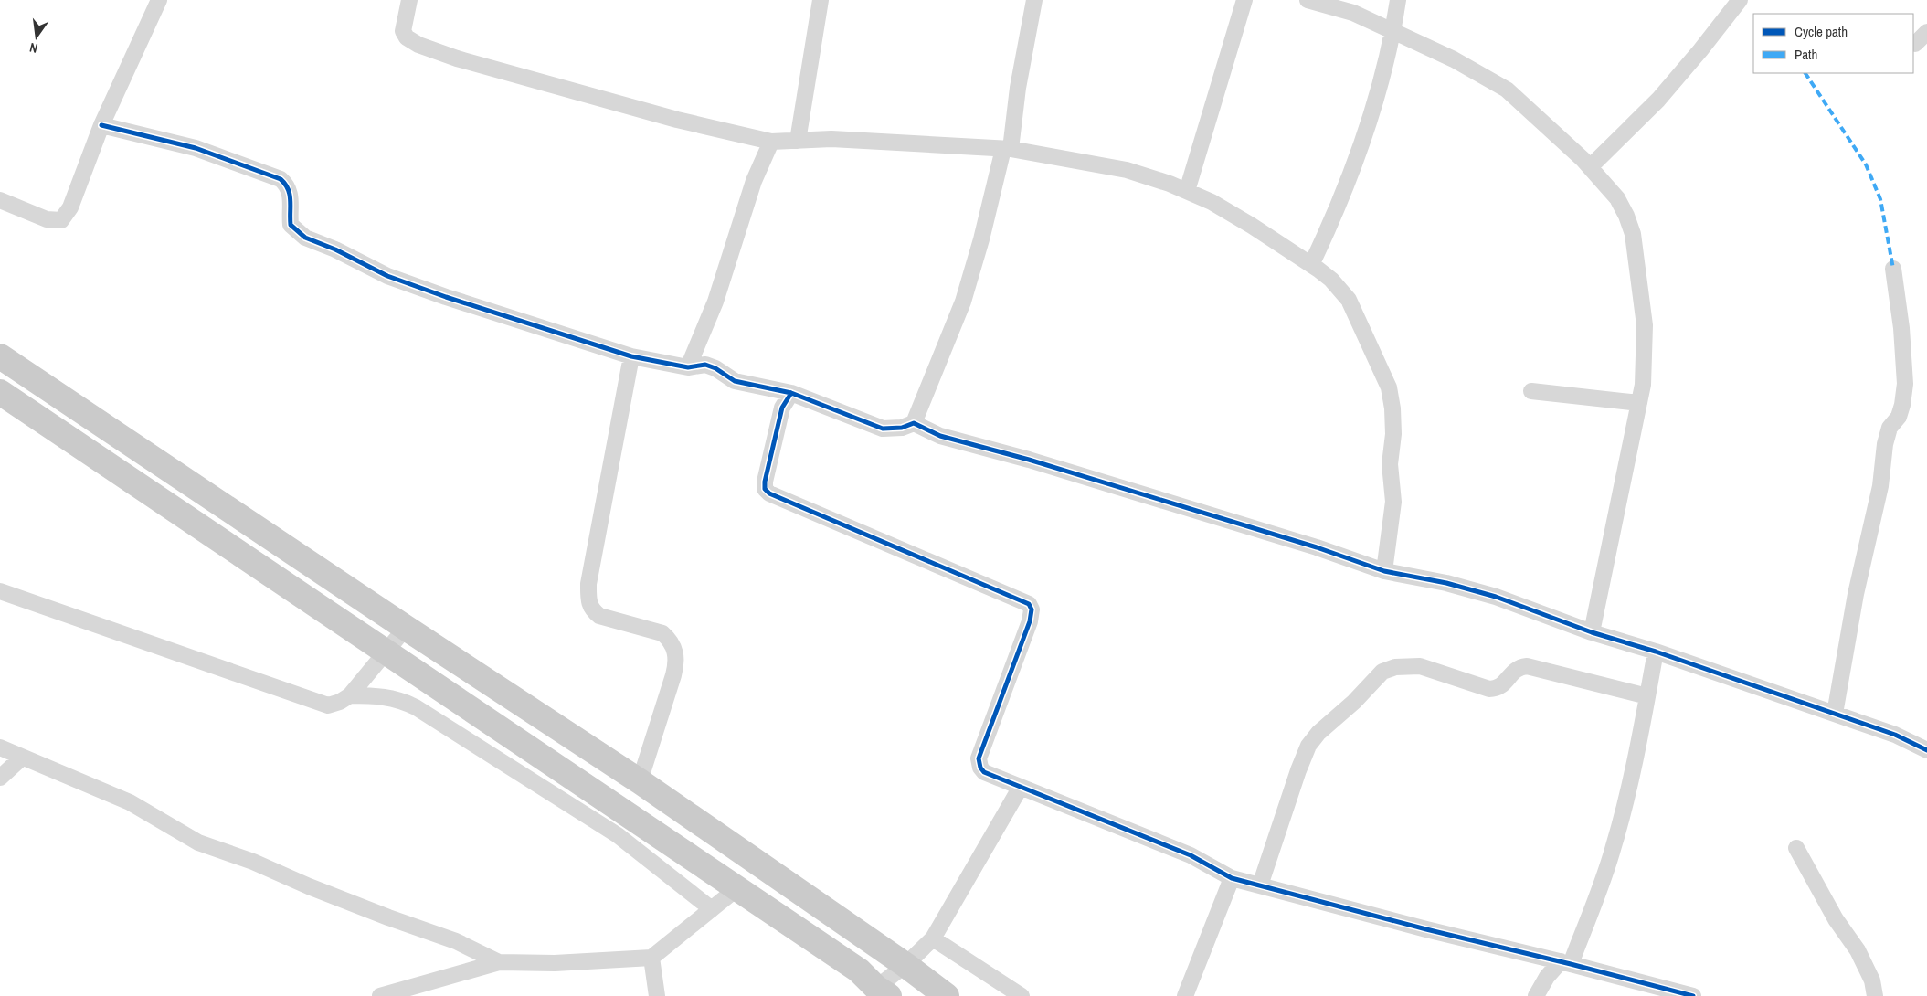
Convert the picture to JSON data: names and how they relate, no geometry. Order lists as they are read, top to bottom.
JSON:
{
  "legend": ["Cycle path", "Path"],
  "north": "bottom"
}
